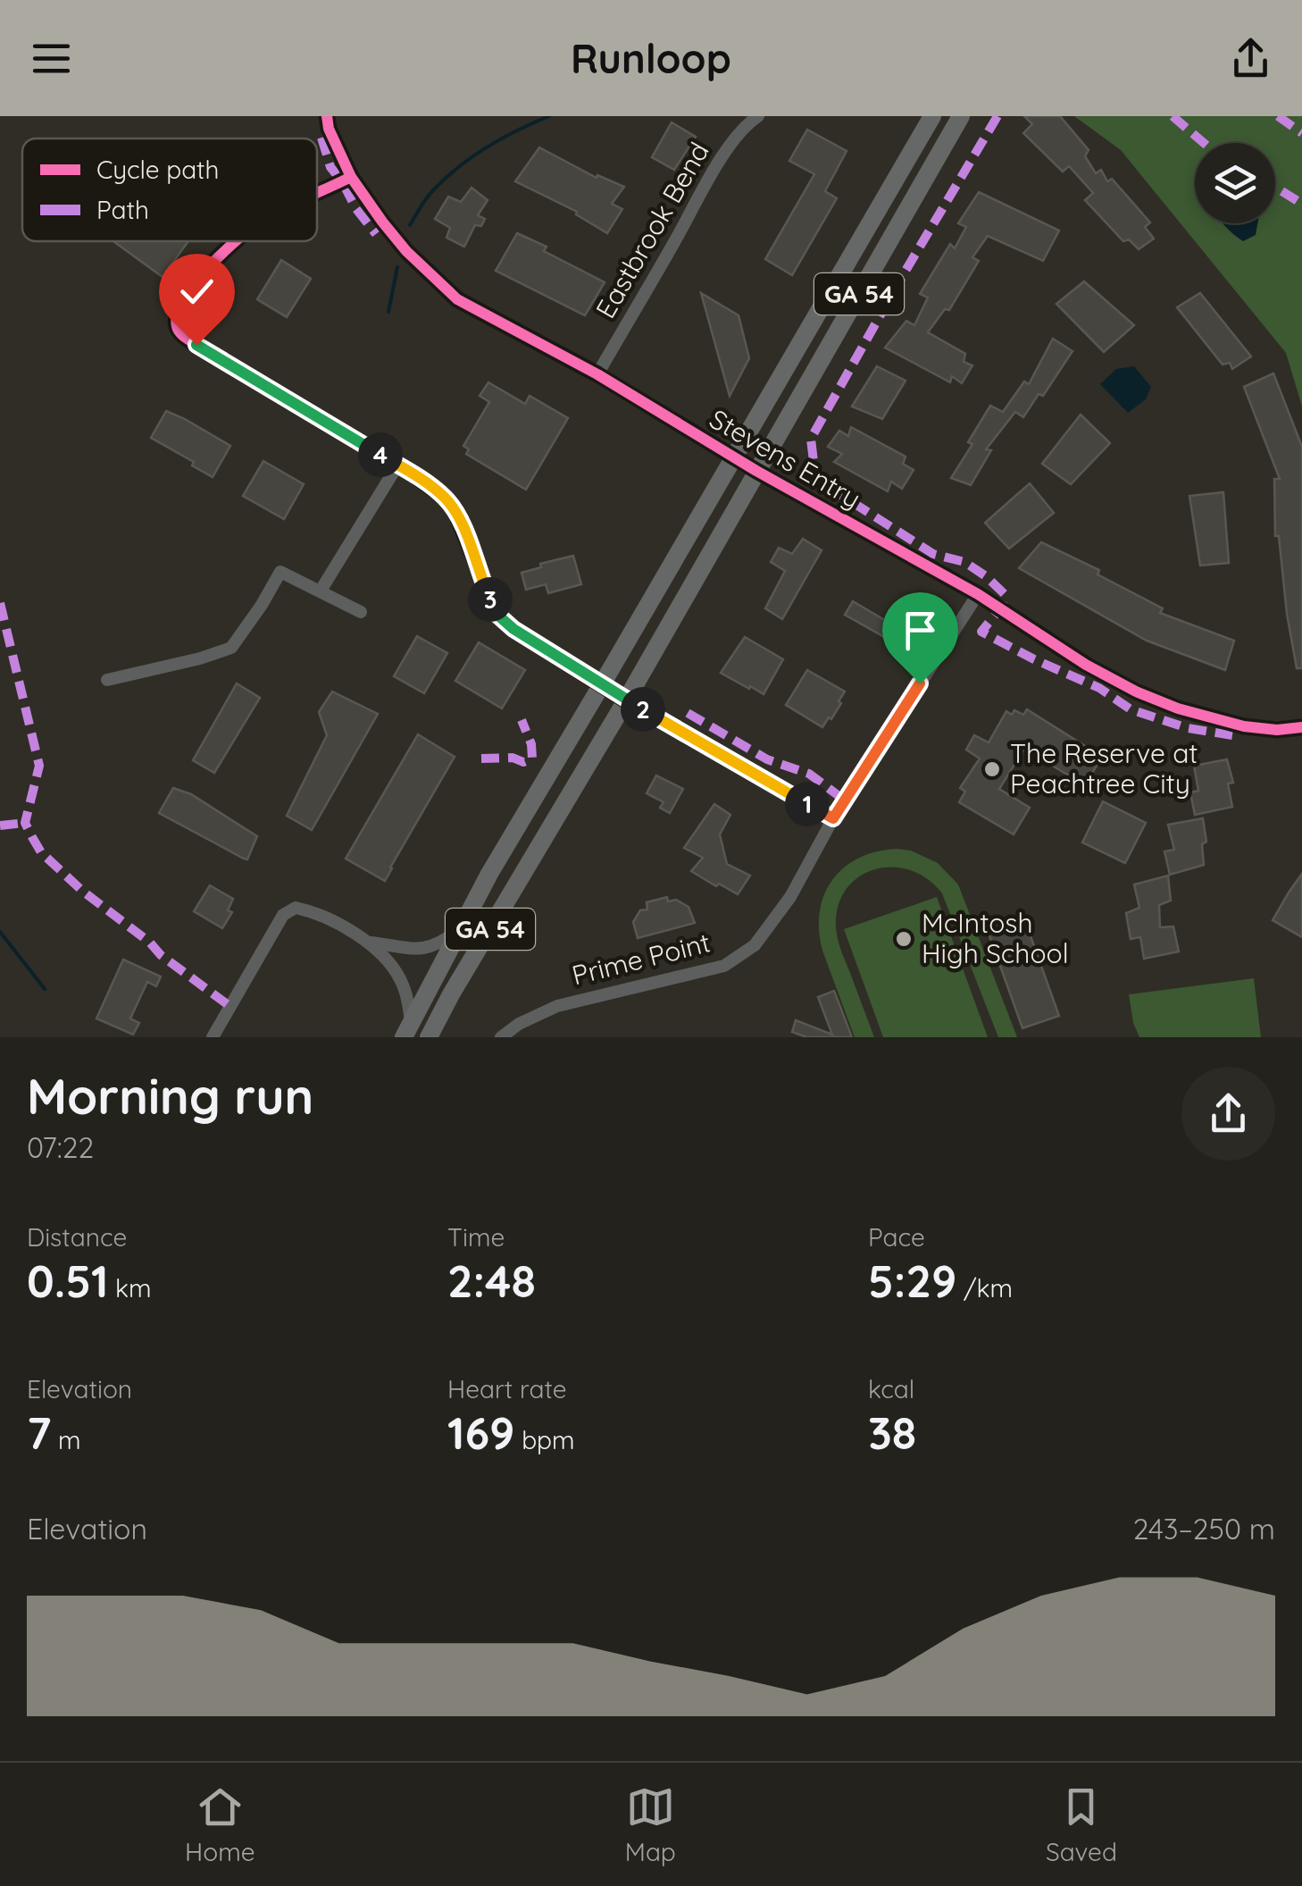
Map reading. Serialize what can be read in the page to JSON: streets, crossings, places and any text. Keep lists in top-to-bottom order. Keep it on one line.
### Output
{"streets":{"main road":["GA 54"],"street":["Eastbrook Bend","Stevens Entry","Prime Point"]},"crossings":[["Eastbrook Bend","Stevens Entry"],["GA 54","Stevens Entry"],["Stevens Entry","Prime Point"]],"places":["The Reserve at Peachtree City","McIntosh High School"],"legend":["Cycle path","Path"],"page":{"header":"Runloop","pins":["4","3","2","1"],"heading":["Morning run","07:22"],"stats":[["Distance","0.51 km"],["Time","2:48"],["Pace","5:29 /km"],["Elevation","7 m"],["Heart rate","169 bpm"],["kcal","38"]],"chart":["Elevation","243–250 m"],"tabs":["Home","Map","Saved"]}}
